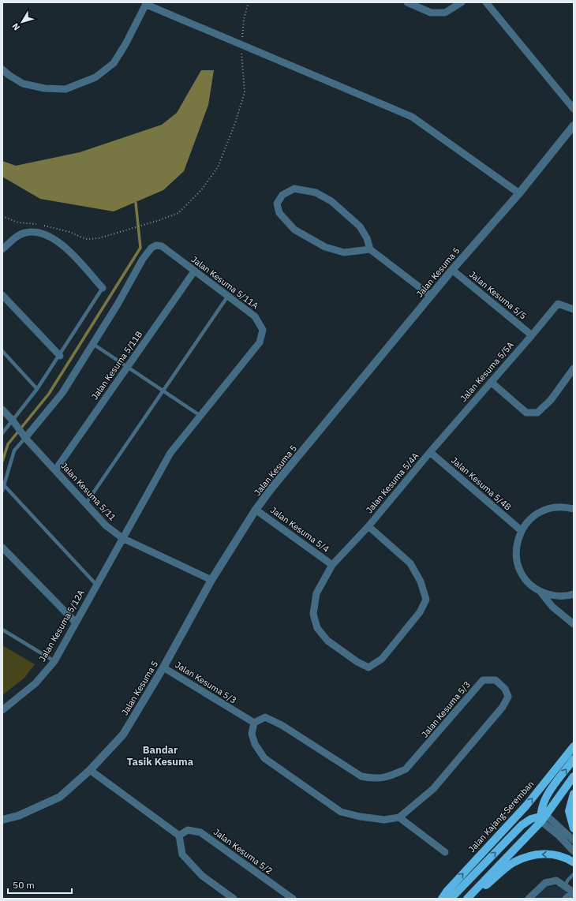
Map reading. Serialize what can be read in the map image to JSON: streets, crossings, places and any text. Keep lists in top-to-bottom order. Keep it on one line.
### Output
{"streets":{"main road":["Jalan Kajang-Seremban"],"street":["Jalan Kesuma 5","Jalan Kesuma 5/11A","Jalan Kesuma 5/5","Jalan Kesuma 5/11B","Jalan Kesuma 5/5A","Jalan Kesuma 5/4A","Jalan Kesuma 5/4B","Jalan Kesuma 5/11","Jalan Kesuma 5/4","Jalan Kesuma 5/12A","Jalan Kesuma 5/3","Jalan Kesuma 5/2"]},"crossings":[["Jalan Kesuma 5","Jalan Kesuma 5/5"],["Jalan Kesuma 5","Jalan Kesuma 5/11"],["Jalan Kesuma 5","Jalan Kesuma 5/4"],["Jalan Kesuma 5","Jalan Kesuma 5/3"],["Jalan Kesuma 5/11A","Jalan Kesuma 5/11B"],["Jalan Kesuma 5/11A","Jalan Kesuma 5/11"],["Jalan Kesuma 5/11A","Jalan Kesuma 5/12A"],["Jalan Kesuma 5/5","Jalan Kesuma 5/5A"],["Jalan Kesuma 5/11B","Jalan Kesuma 5/11"],["Jalan Kesuma 5/5A","Jalan Kesuma 5/4A"],["Jalan Kesuma 5/5A","Jalan Kesuma 5/4B"],["Jalan Kesuma 5/4A","Jalan Kesuma 5/4B"],["Jalan Kesuma 5/4A","Jalan Kesuma 5/4"],["Jalan Kesuma 5/11","Jalan Kesuma 5/12A"]],"districts":["Bandar Tasik Kesuma"],"scale_bar":"50 m","north":"bottom left"}
